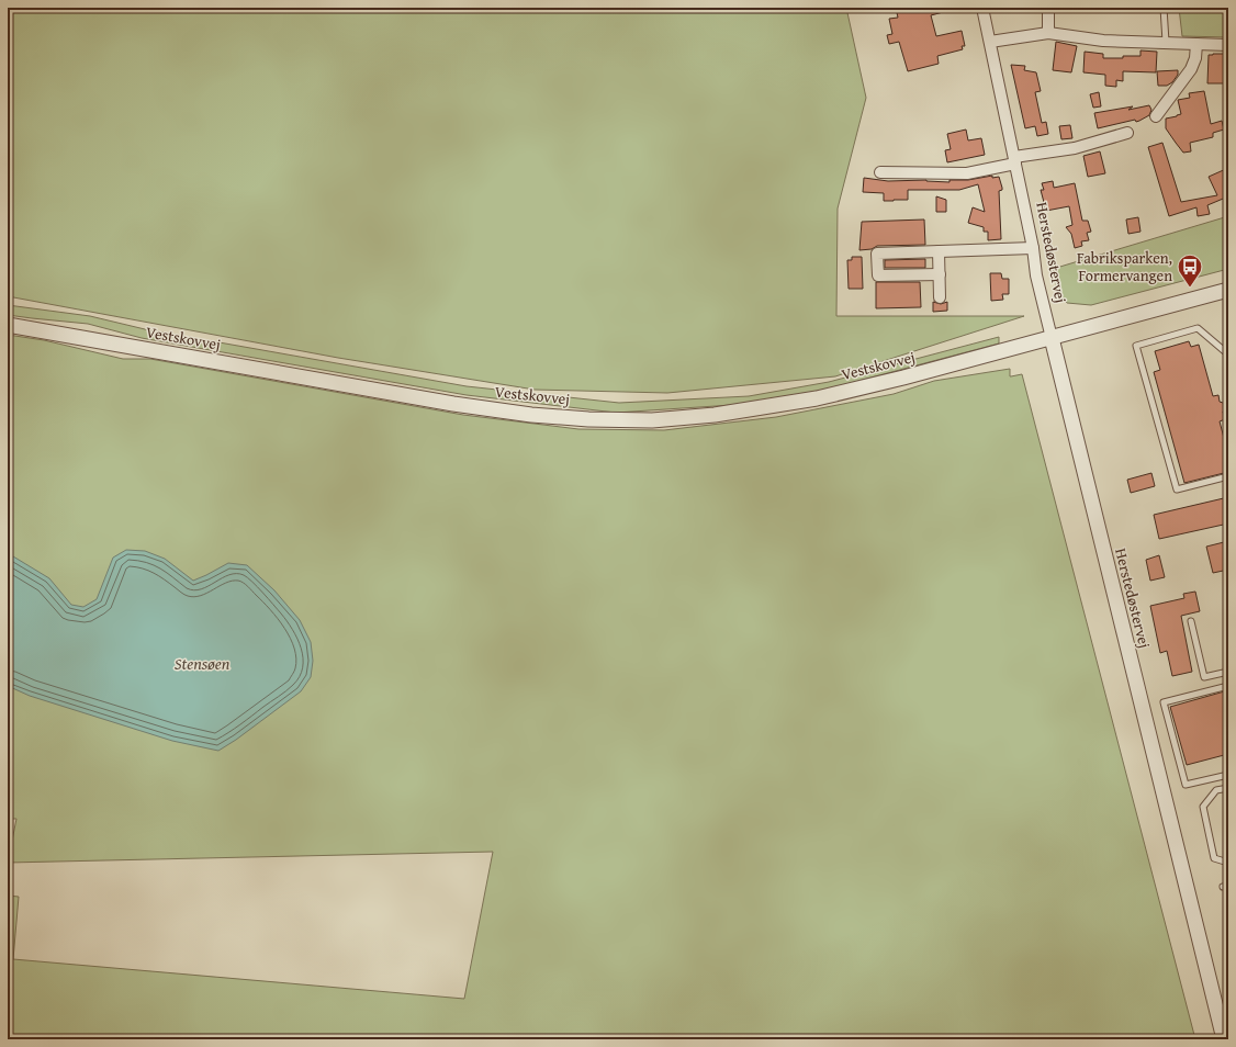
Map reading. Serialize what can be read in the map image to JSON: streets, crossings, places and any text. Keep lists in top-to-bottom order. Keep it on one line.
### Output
{"streets":{"street":["Herstedøstervej","Vestskovvej"]},"crossings":[["Herstedøstervej","Vestskovvej"]],"water":["Stensøen"],"places":{"bus stop":["Fabriksparken, Formervangen"]}}
